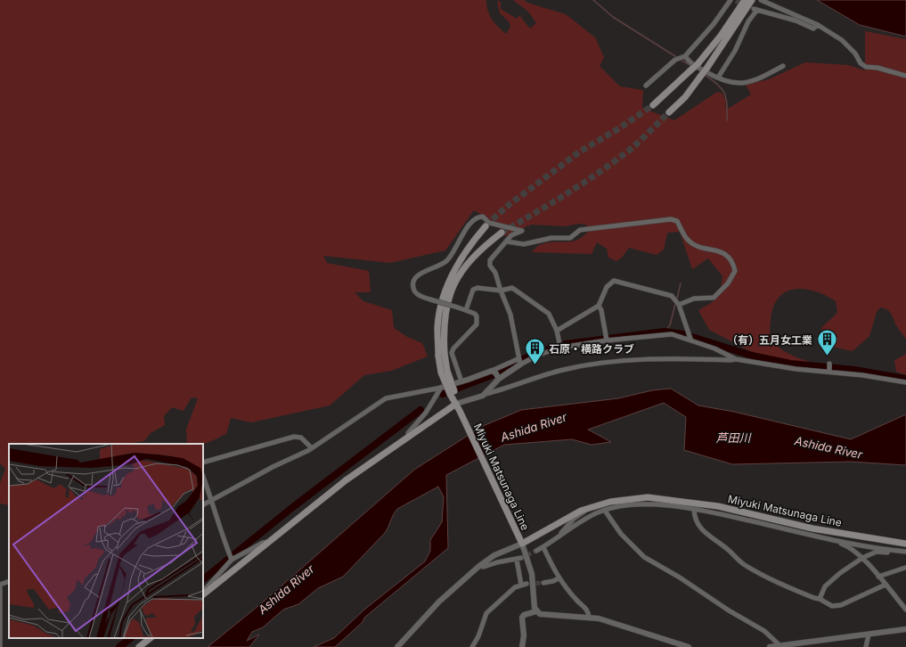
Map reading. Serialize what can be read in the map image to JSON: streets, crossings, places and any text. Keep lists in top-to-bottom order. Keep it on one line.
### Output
{"streets":{"main road":["Miyuki Matsunaga Line"]},"water":["Ashida River","芦田川"],"places":{"building":["（有）五月女工業","石原・横路クラブ"]}}
